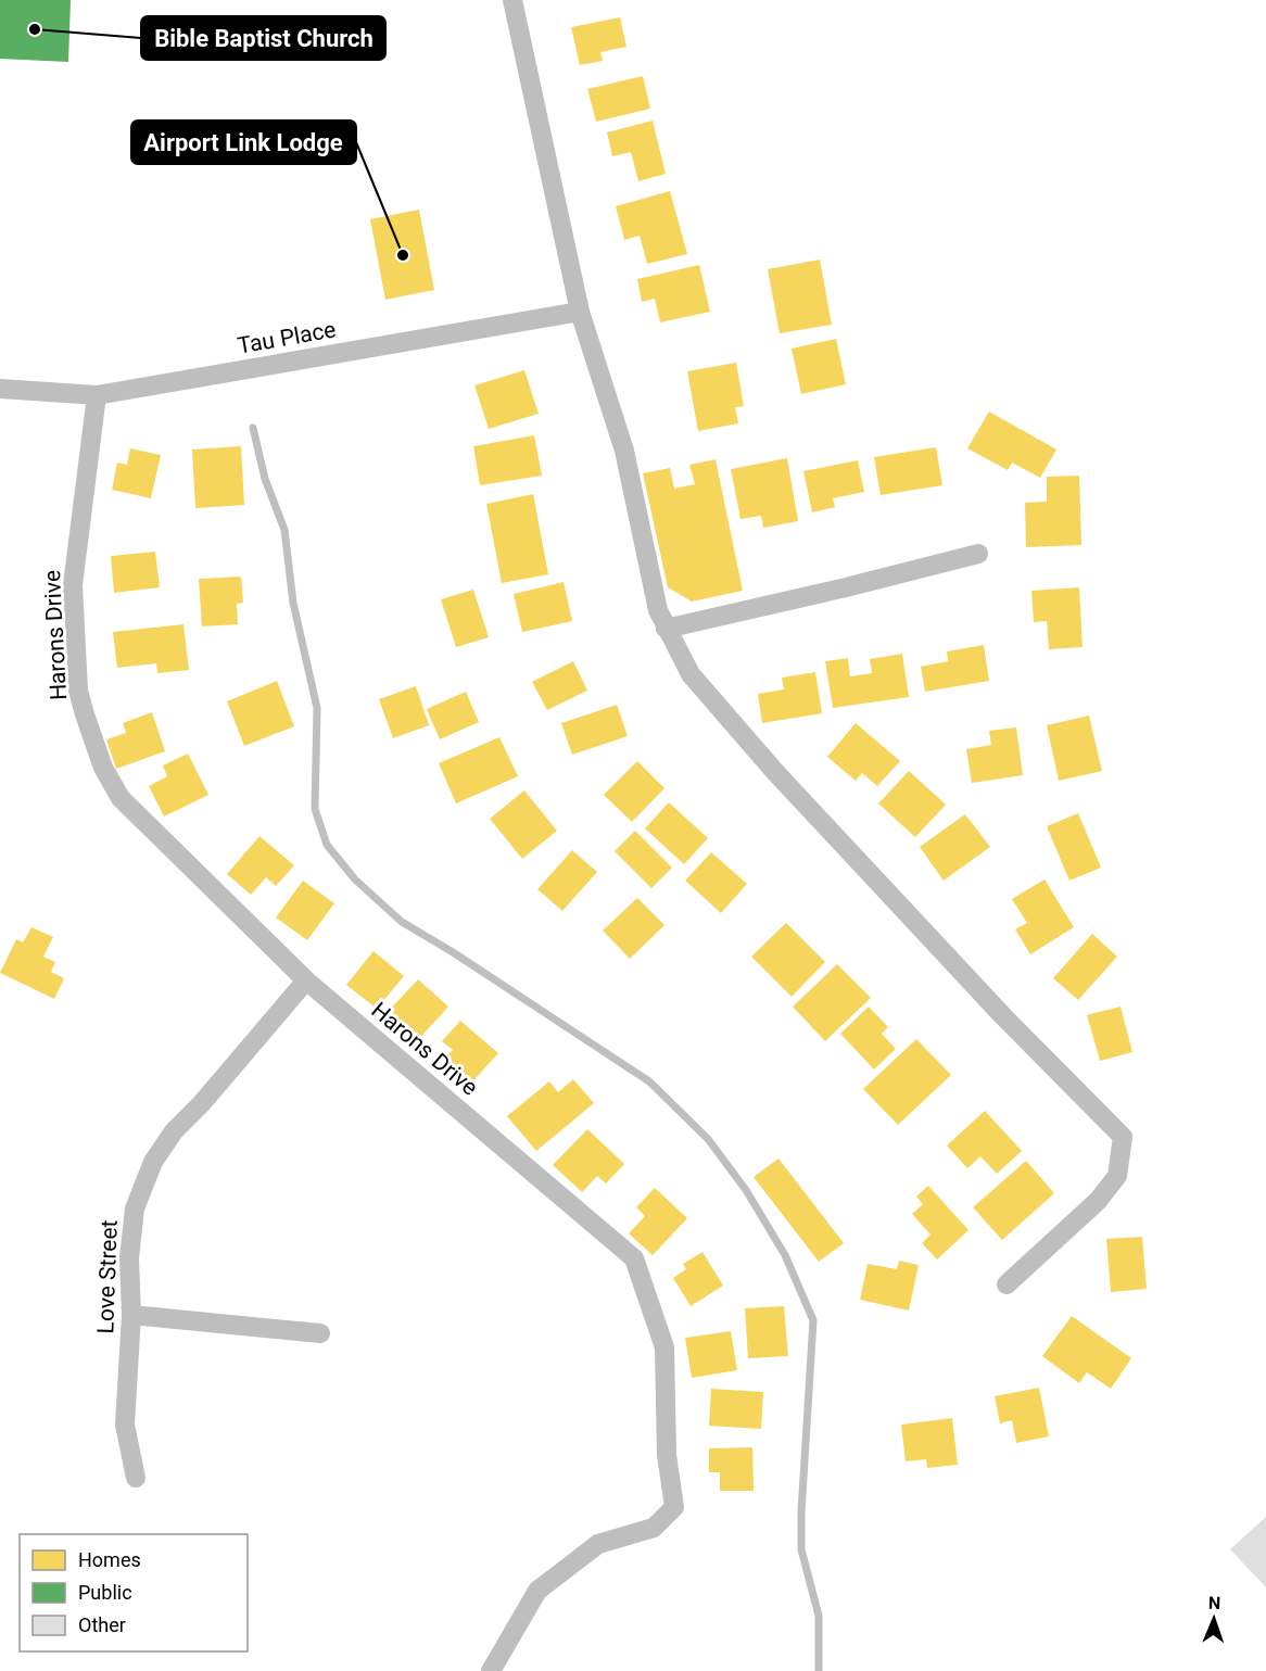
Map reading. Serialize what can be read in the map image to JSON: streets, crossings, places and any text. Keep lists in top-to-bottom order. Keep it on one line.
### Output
{"streets":{"street":["Tau Place","Harons Drive","Love Street"]},"crossings":[["Tau Place","Harons Drive"],["Harons Drive","Love Street"]],"places":["Bible Baptist Church","Airport Link Lodge"],"legend":["Homes","Public","Other"],"north":"top"}
